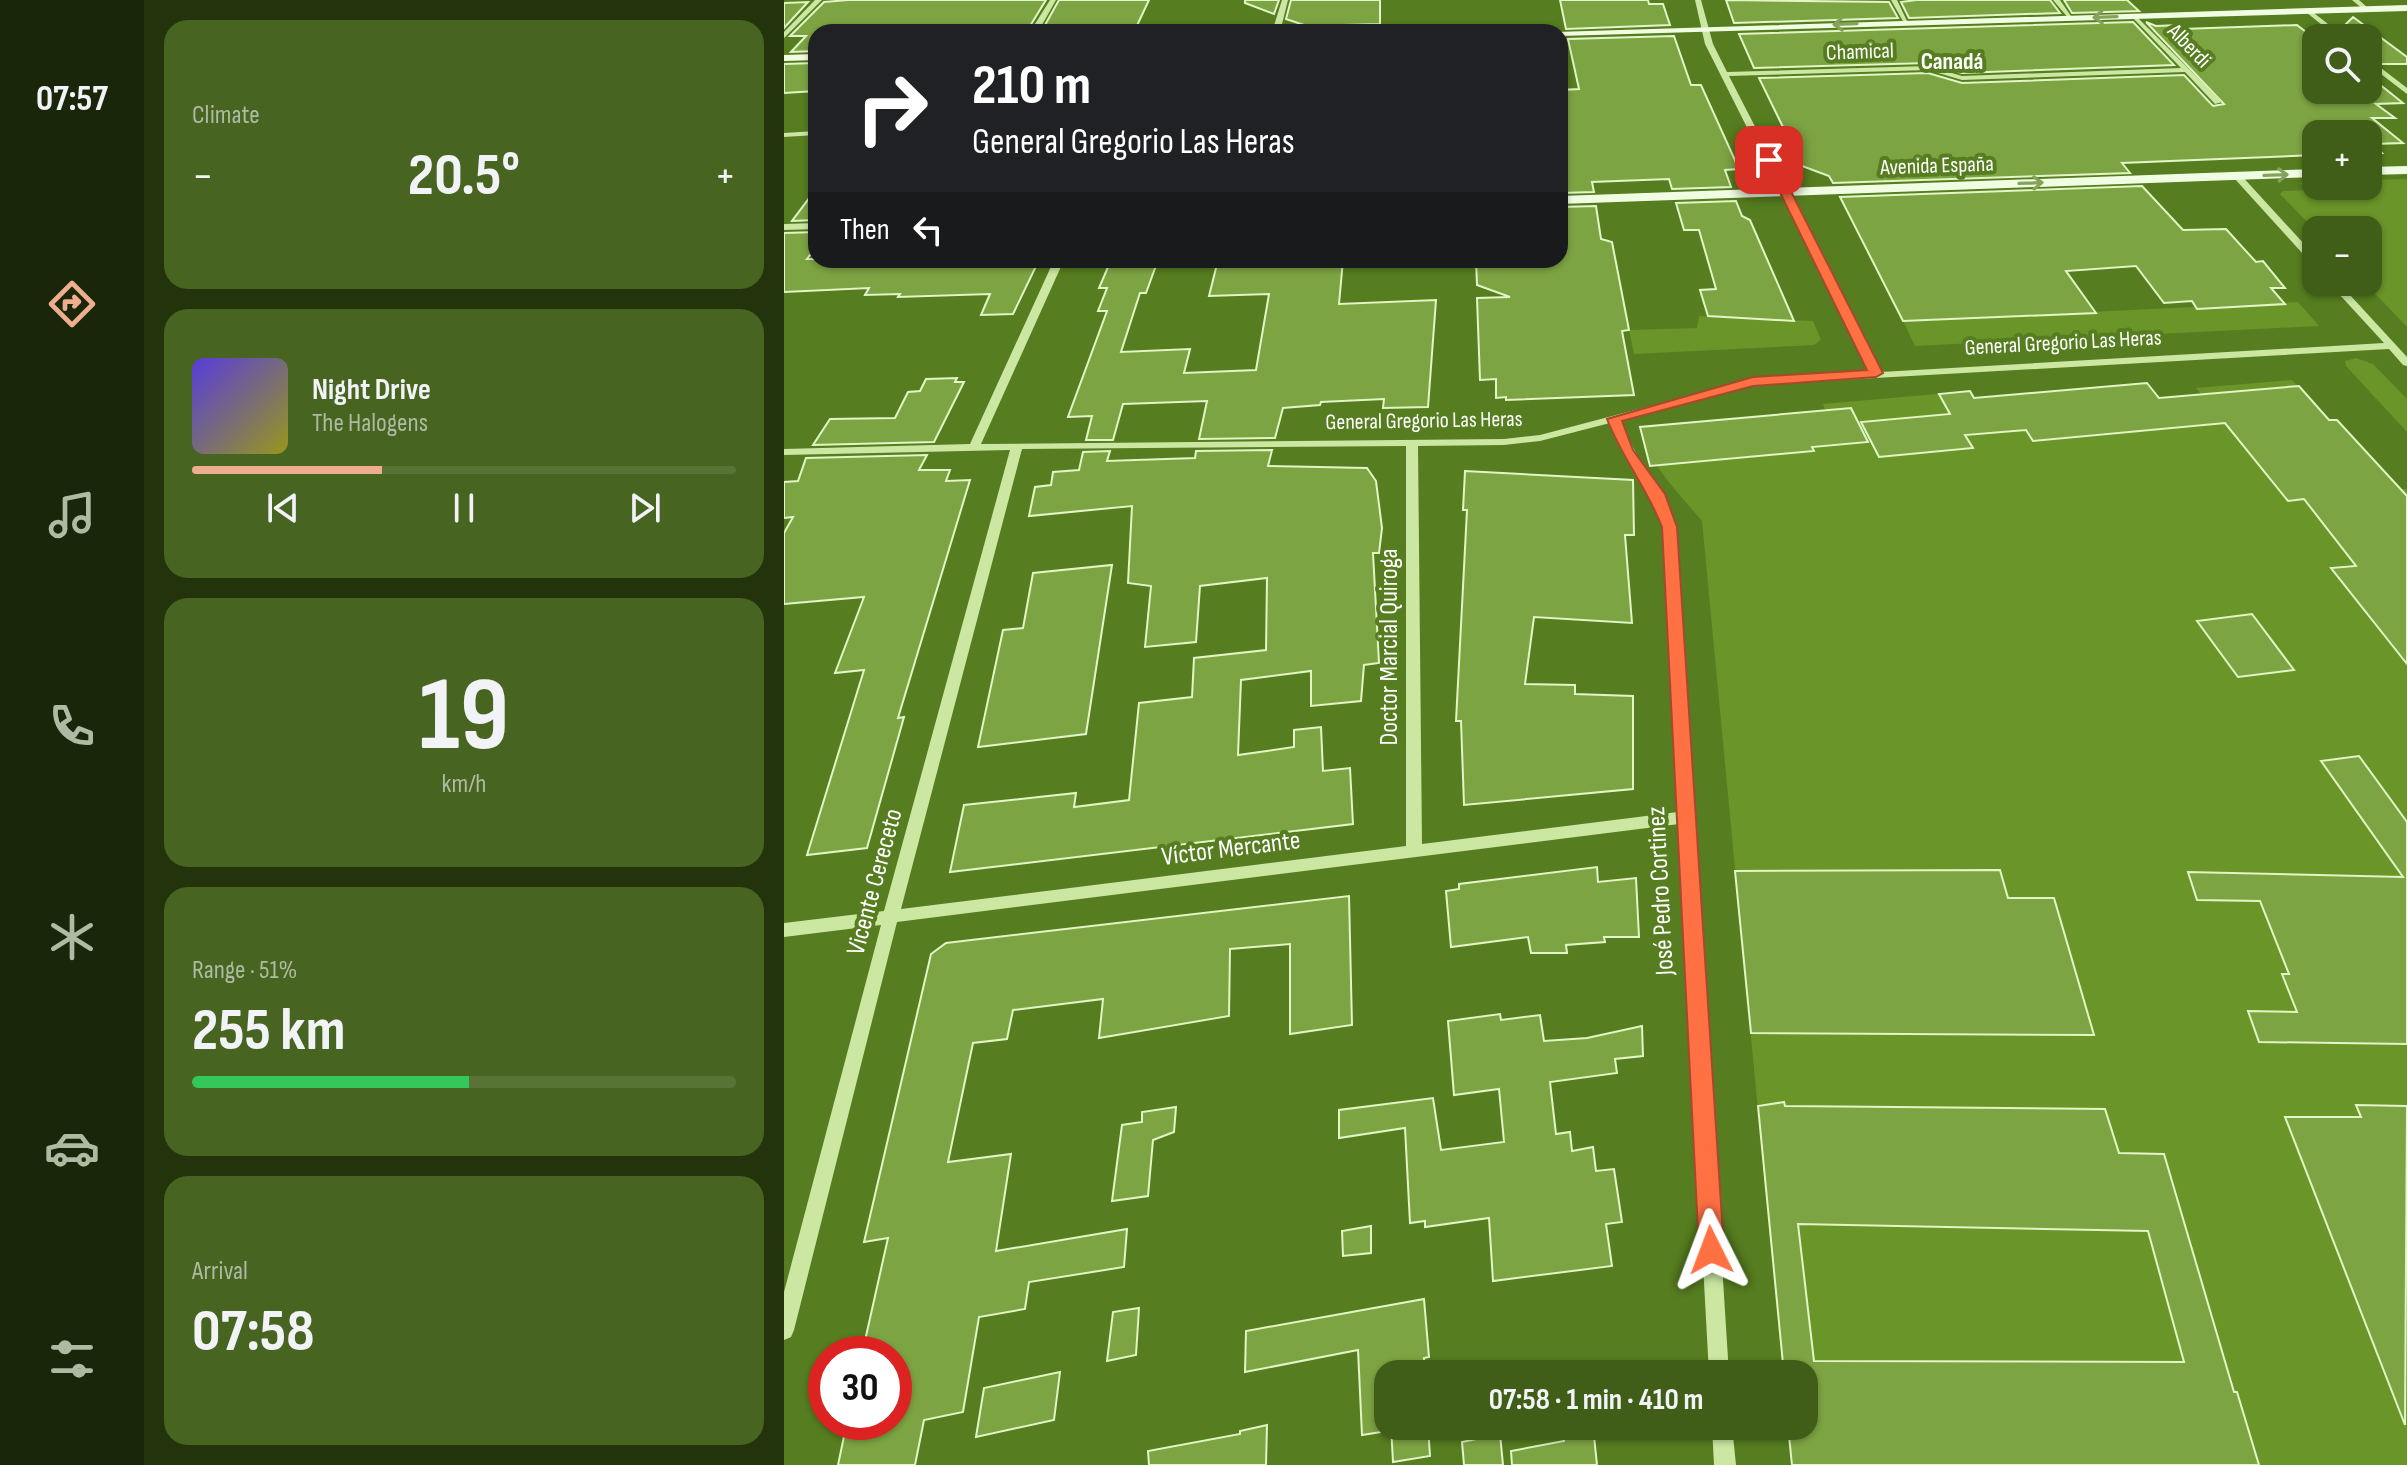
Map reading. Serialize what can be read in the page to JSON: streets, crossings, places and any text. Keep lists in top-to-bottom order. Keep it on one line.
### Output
{"streets":{"main road":["Avenida España"],"street":["Alberdi","Chamical","General Gregorio Las Heras","Doctor Marcial Quiroga","Víctor Mercante","Vicente Cereceto","José Pedro Cortinez"]},"crossings":[["Alberdi","Chamical"],["General Gregorio Las Heras","Doctor Marcial Quiroga"],["General Gregorio Las Heras","Vicente Cereceto"],["General Gregorio Las Heras","José Pedro Cortinez"],["Doctor Marcial Quiroga","Víctor Mercante"],["Víctor Mercante","Vicente Cereceto"],["Víctor Mercante","José Pedro Cortinez"]],"districts":["Canadá"],"page":{"tabs":"07:57","tile":["Climate",["19","km/h"],["Range · 51%","255 km"],["Arrival","07:58"]],"map_buttons":["+","−"],"turn":["210 m","General Gregorio Las Heras"],"heat":["−","20.5°","+"],"then":"Then","song":["Night Drive","The Halogens"],"limit":"30","trip":"07:58 · 1 min · 410 m"}}
